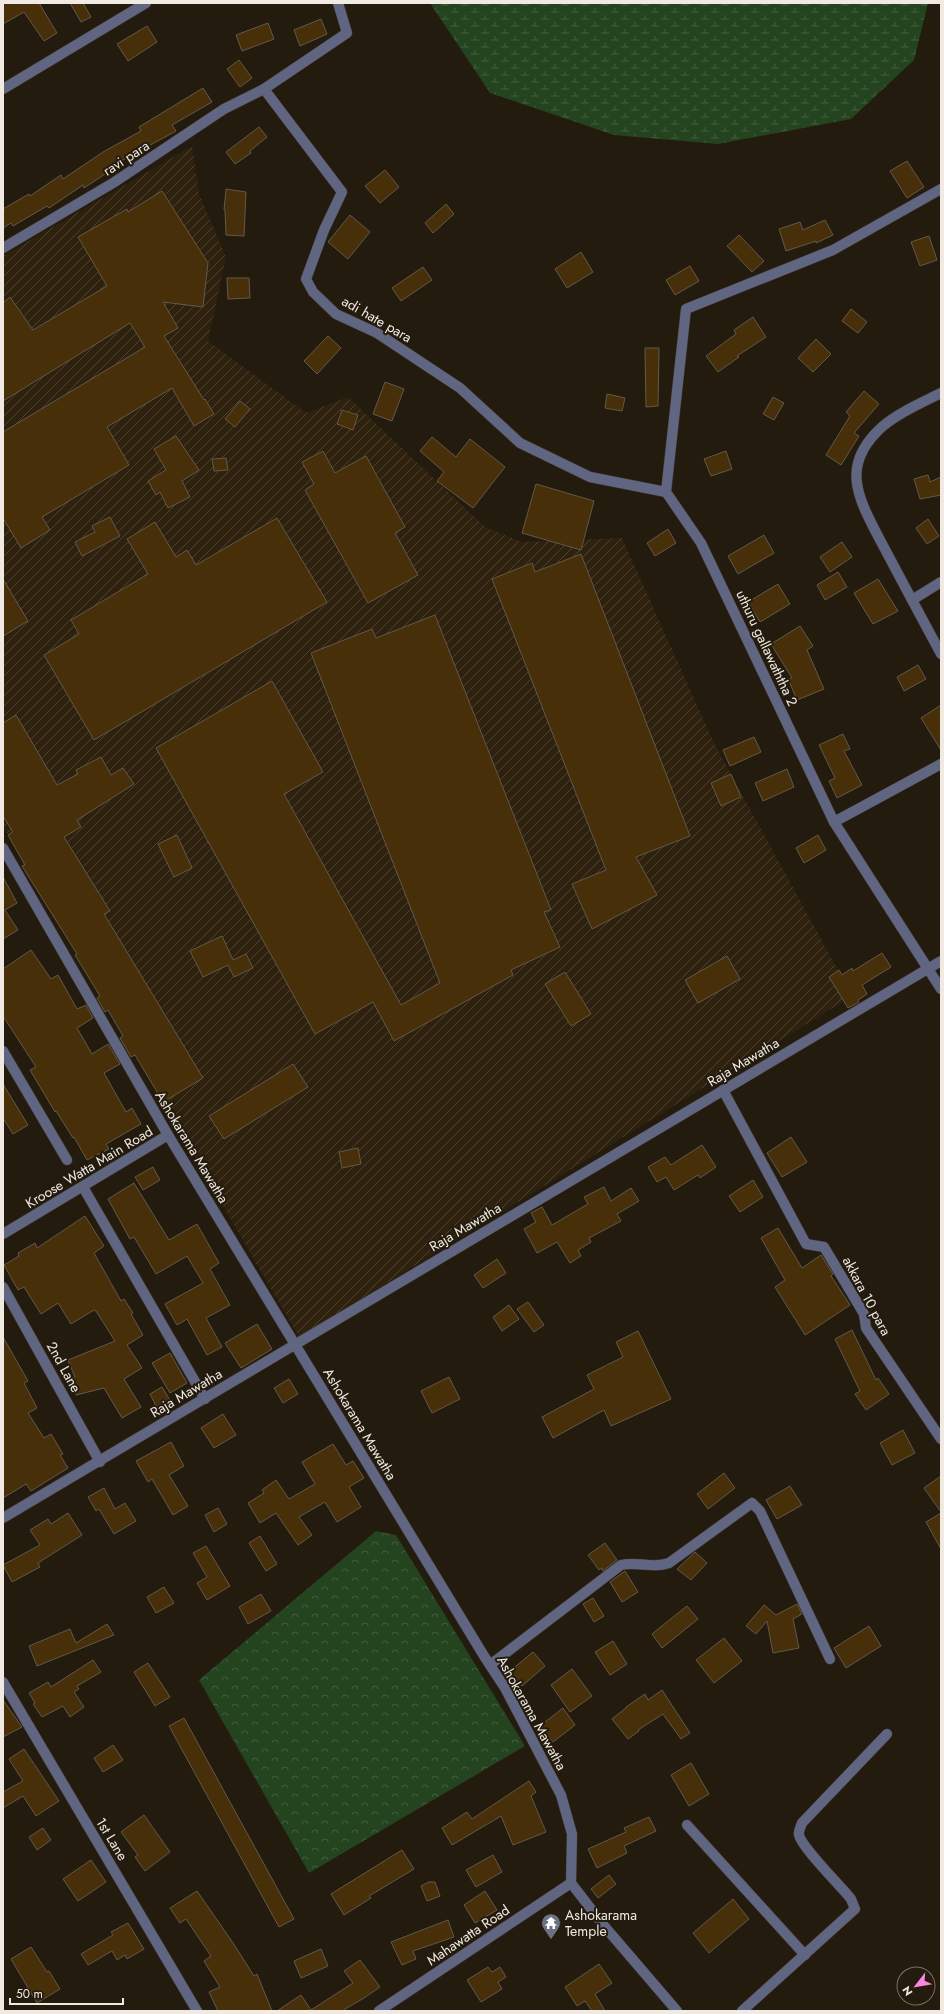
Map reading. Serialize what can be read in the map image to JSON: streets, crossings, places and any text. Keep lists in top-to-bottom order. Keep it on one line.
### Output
{"streets":{"street":["ravi para","adi hate para","uthuru gallawaththa 2","Raja Mawatha","Ashokarama Mawatha","Kroose Watta Main Road","akkara 10 para","2nd Lane","1st Lane","Mahawatta Road"]},"crossings":[["ravi para","adi hate para"],["adi hate para","uthuru gallawaththa 2"],["uthuru gallawaththa 2","Raja Mawatha"],["Raja Mawatha","Ashokarama Mawatha"],["Raja Mawatha","akkara 10 para"],["Raja Mawatha","2nd Lane"],["Ashokarama Mawatha","Kroose Watta Main Road"],["Ashokarama Mawatha","Mahawatta Road"]],"places":{"temple":["Ashokarama Temple"]},"scale_bar":"50 m","north":"bottom left"}
